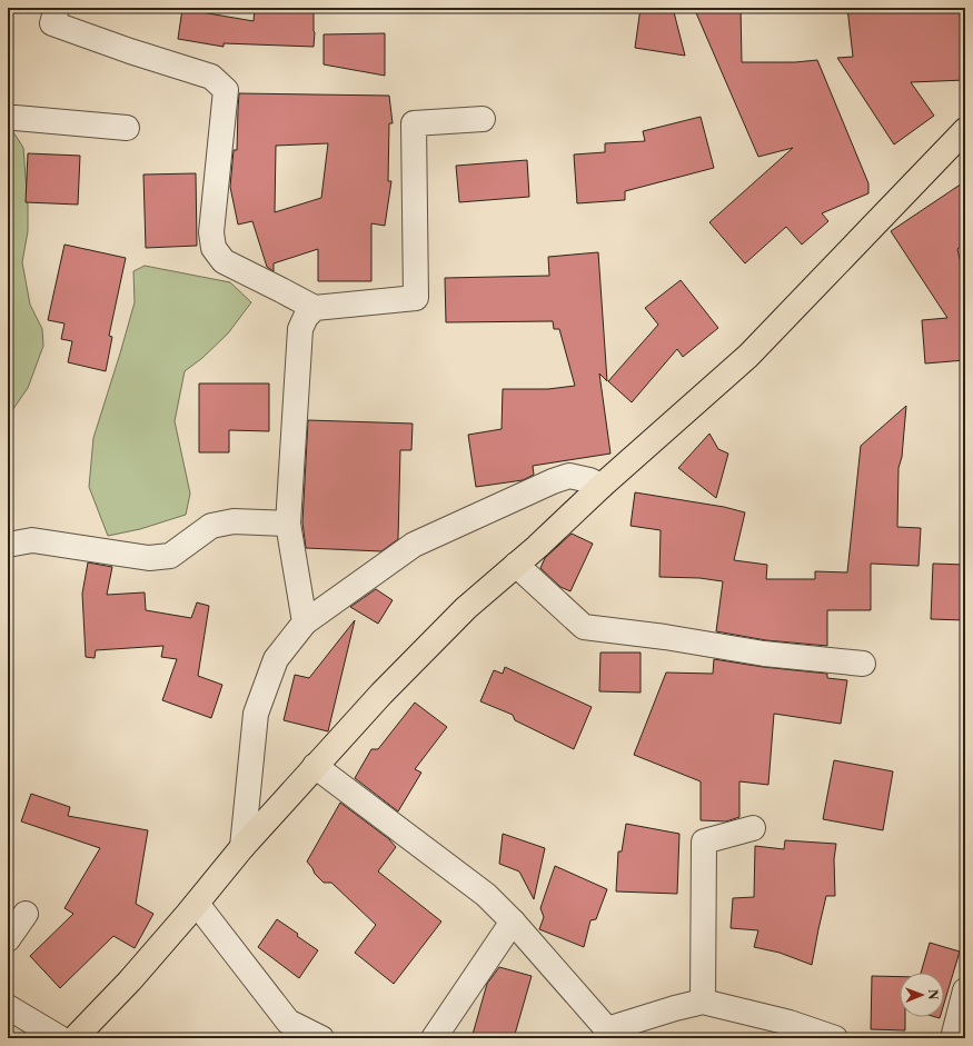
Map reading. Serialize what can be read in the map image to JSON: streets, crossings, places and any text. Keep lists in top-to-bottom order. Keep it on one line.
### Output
{"north":"right"}
